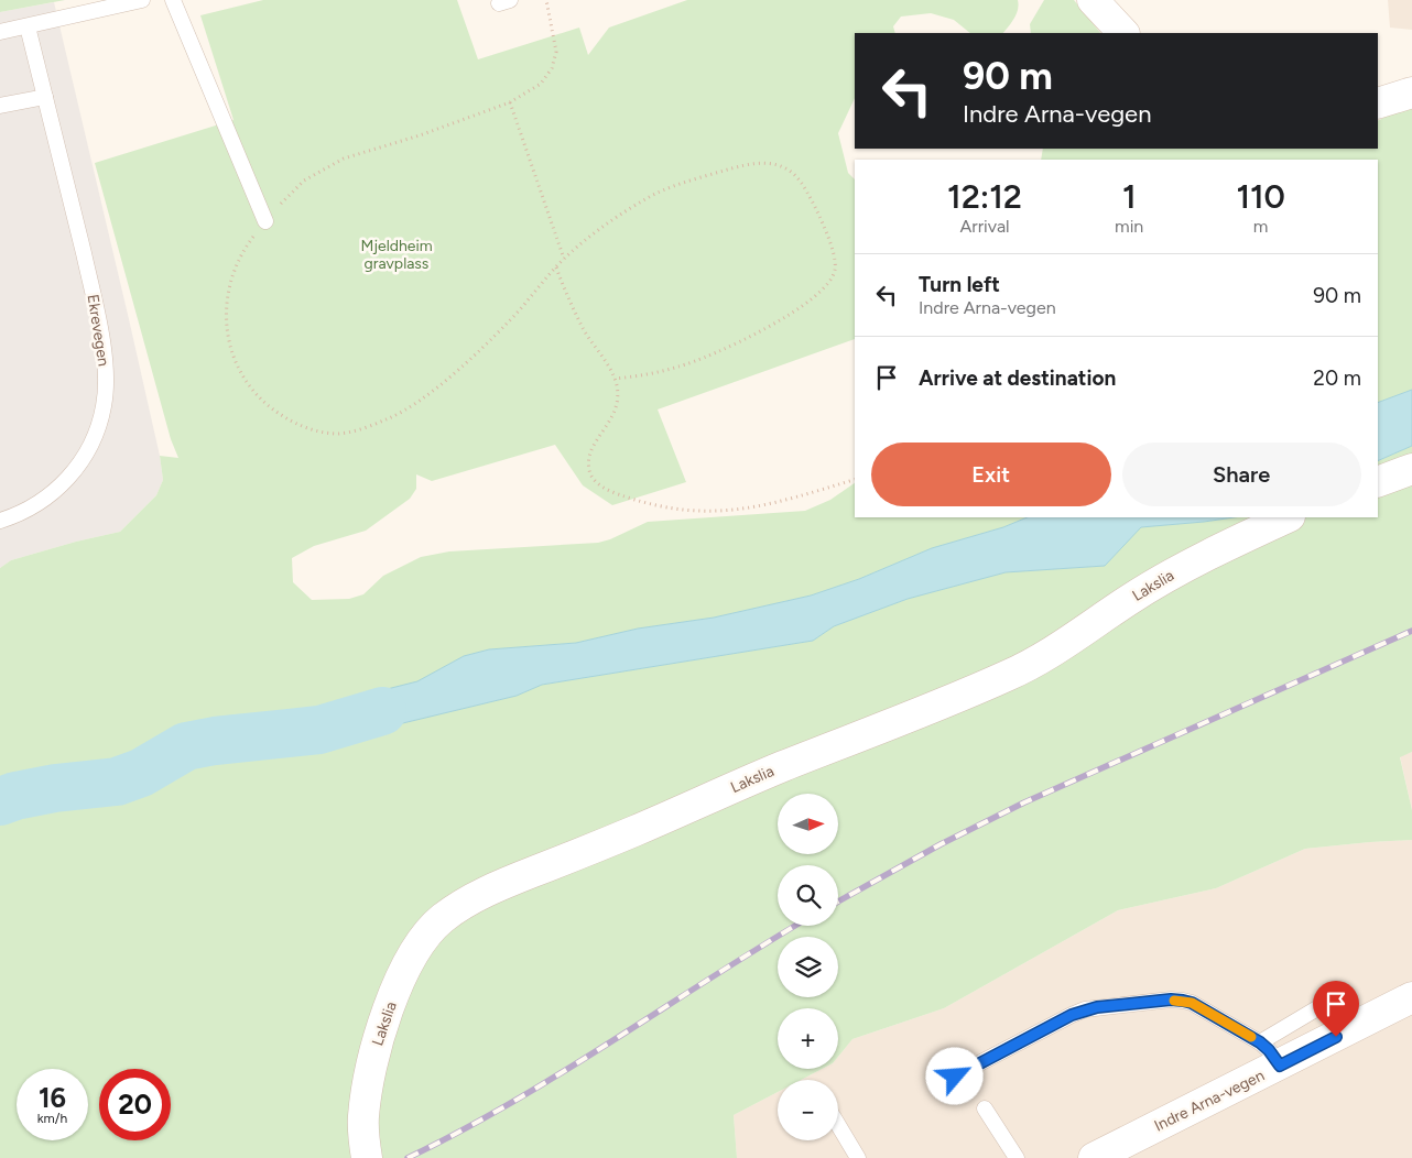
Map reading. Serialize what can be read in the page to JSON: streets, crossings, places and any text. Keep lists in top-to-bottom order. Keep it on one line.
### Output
{"streets":{"street":["Lakslia","Indre Arna-vegen"],"lane":["Ekrevegen"]},"parks":["Mjeldheim gravplass"],"north":"right","page":{"turn":["90 m","Indre Arna-vegen"],"eta":["12:12","Arrival","1","min","110","m"],"list":[{"name":"Turn left","note":"Indre Arna-vegen","value":"90 m"},{"name":"Arrive at destination","value":"20 m"}],"buttons":["Exit","Share"],"map_buttons":["+","−"],"speed":"16 km/h","limit":"20"}}
